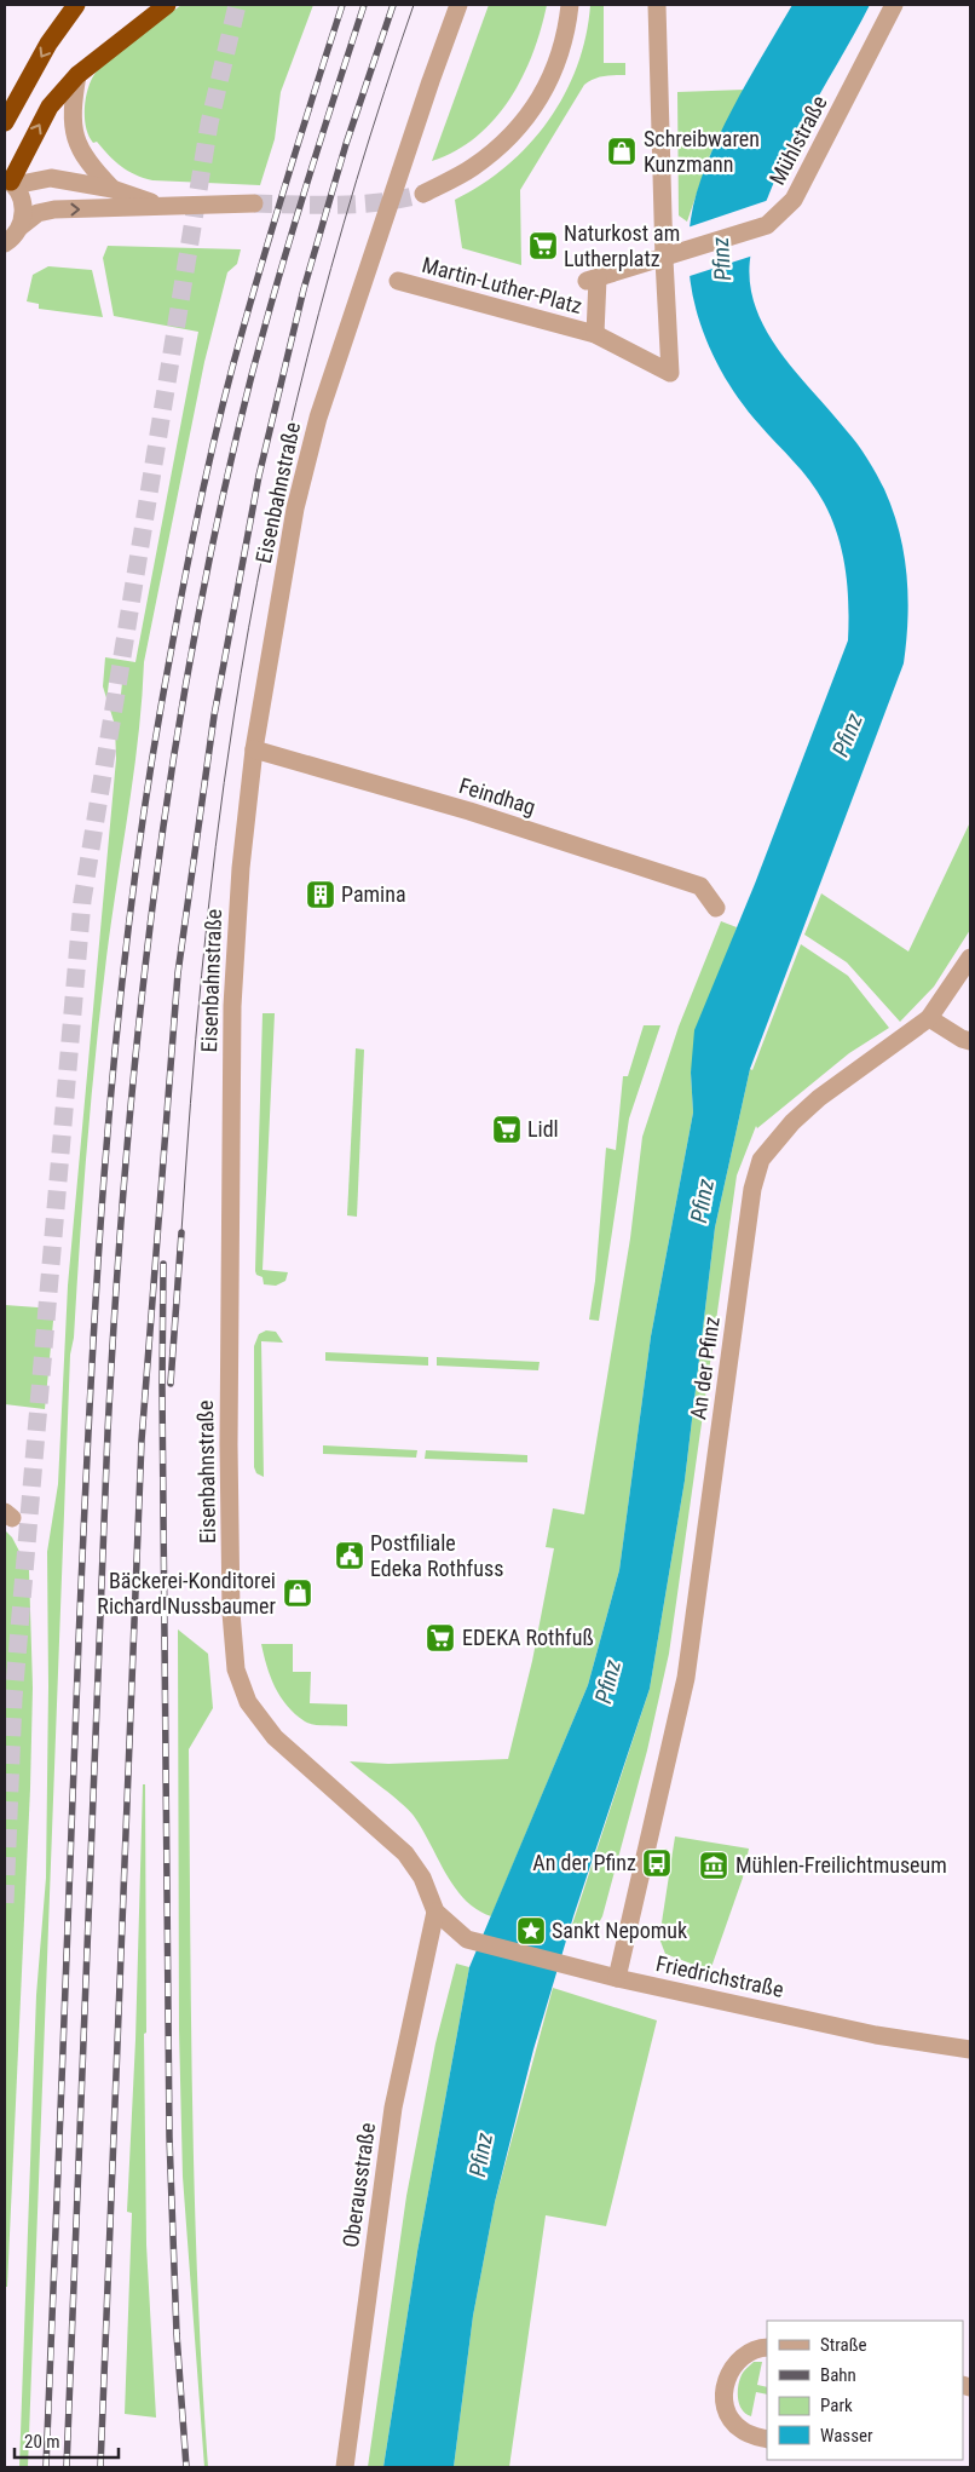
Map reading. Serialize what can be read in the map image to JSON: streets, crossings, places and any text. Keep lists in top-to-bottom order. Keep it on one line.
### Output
{"streets":{"street":["Mühlstraße","Martin-Luther-Platz","Eisenbahnstraße","Feindhag","An der Pfinz","Friedrichstraße","Oberausstraße"]},"crossings":[["Mühlstraße","Martin-Luther-Platz"],["Eisenbahnstraße","Feindhag"],["Eisenbahnstraße","Friedrichstraße"],["Eisenbahnstraße","Oberausstraße"],["An der Pfinz","Friedrichstraße"],["Friedrichstraße","Oberausstraße"]],"water":["Pfinz"],"places":{"shop":["Schreibwaren Kunzmann","Bäckerei-Konditorei Richard Nussbaumer"],"supermarket":["Naturkost am Lutherplatz","Lidl","EDEKA Rothfuß"],"building":["Pamina"],"public building":["Postfiliale Edeka Rothfuss"],"bus stop":["An der Pfinz"],"museum":["Mühlen-Freilichtmuseum"],"place":["Sankt Nepomuk"]},"legend":["Straße","Bahn","Park","Wasser"],"scale_bar":"20 m"}
